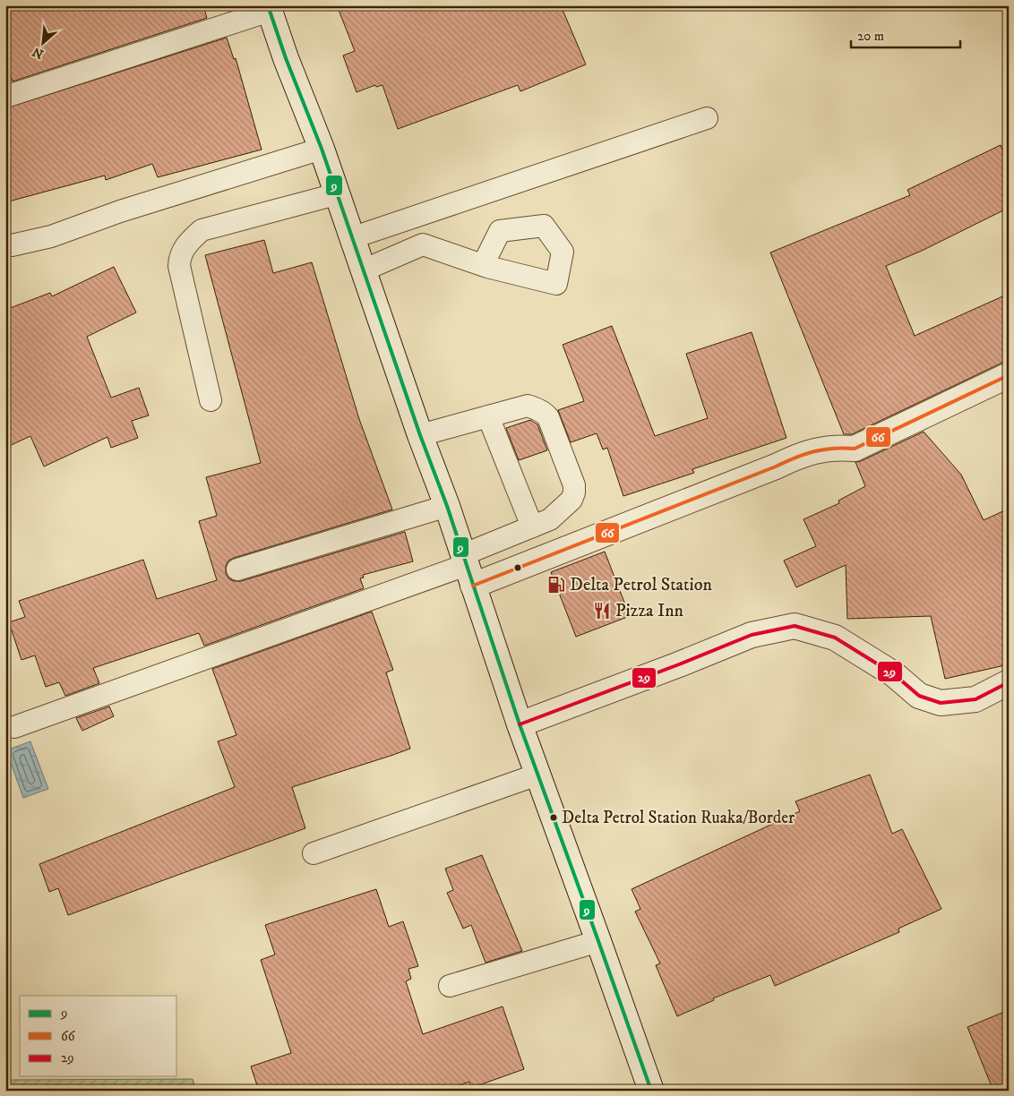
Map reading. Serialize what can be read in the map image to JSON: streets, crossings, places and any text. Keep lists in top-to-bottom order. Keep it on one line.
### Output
{"places":{"fuel station":["Delta Petrol Station"],"restaurant":["Pizza Inn"],"other":["Delta Petrol Station Ruaka/Border"]},"lines":["transit line 9","transit line 66","transit line 29"],"legend":["9","66","29"],"scale_bar":"20 m","north":"bottom left"}
